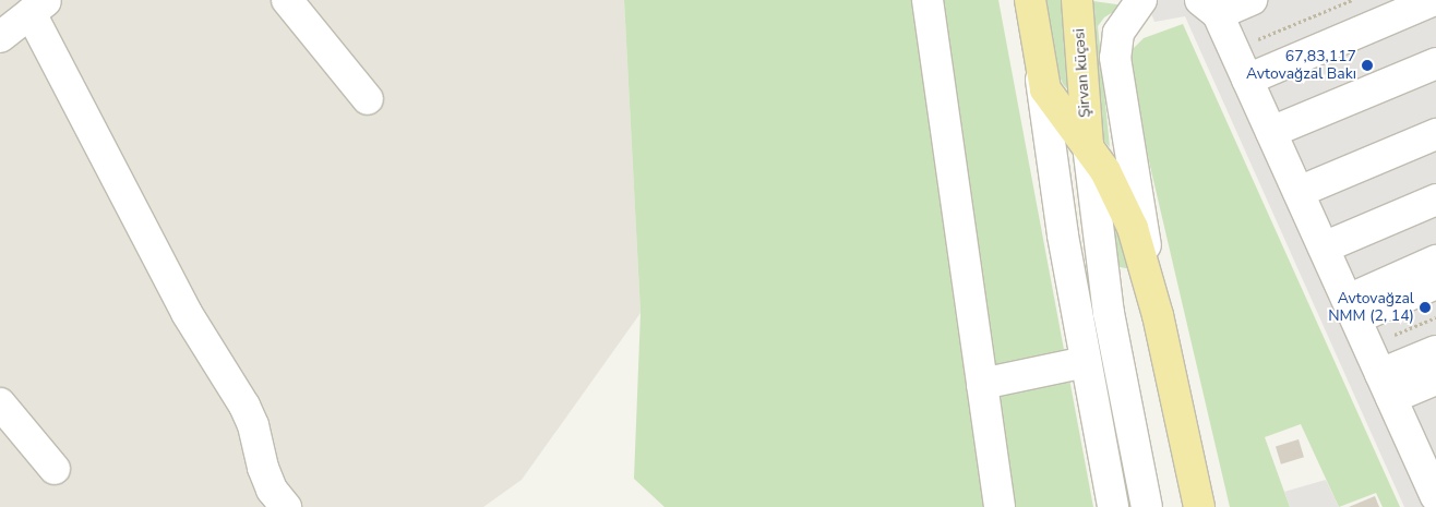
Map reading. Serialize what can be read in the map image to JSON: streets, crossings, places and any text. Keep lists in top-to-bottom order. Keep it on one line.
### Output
{"streets":{"main road":["Şirvan küçəsi"]},"places":["67,83,117 Avtovağzal Bakı","Avtovağzal NMM (2, 14)"]}
